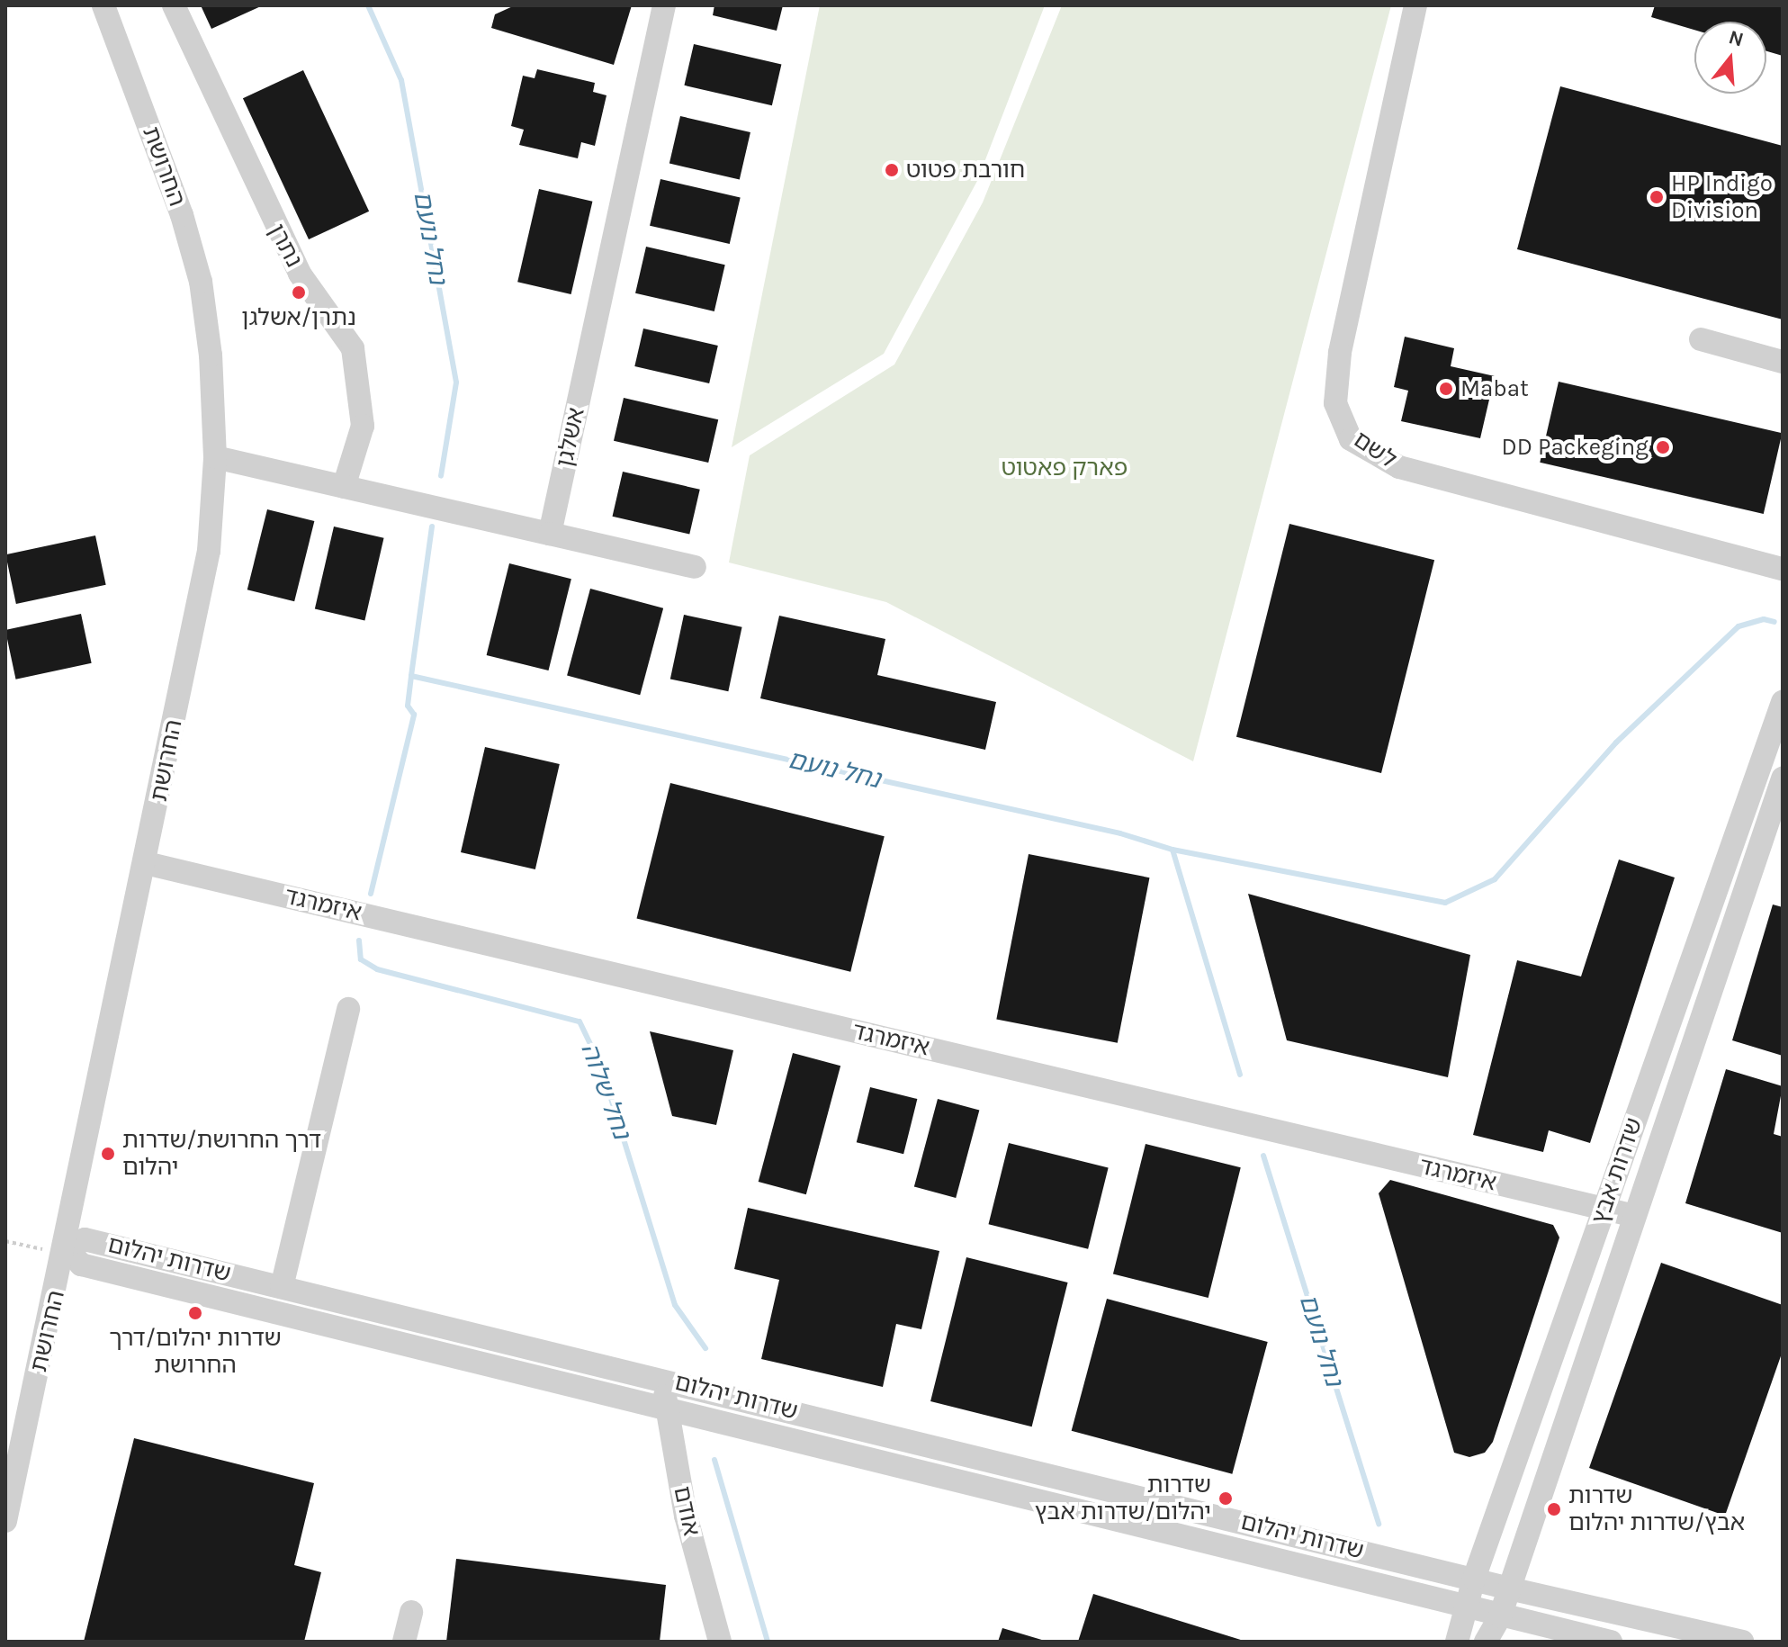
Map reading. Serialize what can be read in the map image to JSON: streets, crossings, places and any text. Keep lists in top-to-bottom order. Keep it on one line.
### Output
{"streets":{"street":["החרושת","נתרן","אשלגן","לשם","איזמרגד","שדרות אבץ","שדרות יהלום","אודם"]},"crossings":[["החרושת","איזמרגד"],["החרושת","שדרות יהלום"],["איזמרגד","שדרות אבץ"],["שדרות אבץ","שדרות יהלום"],["שדרות יהלום","אודם"]],"water":["נחל נועם","נחל שלוה"],"parks":["פארק פאטוט"],"places":["חורבת פטוט","HP Indigo Division","נתרן/אשלגן","Mabat","DD Packeging","דרך החרושת/שדרות יהלום","שדרות יהלום/דרך החרושת","שדרות יהלום/שדרות אבץ","שדרות אבץ/שדרות יהלום"],"north":"top"}
